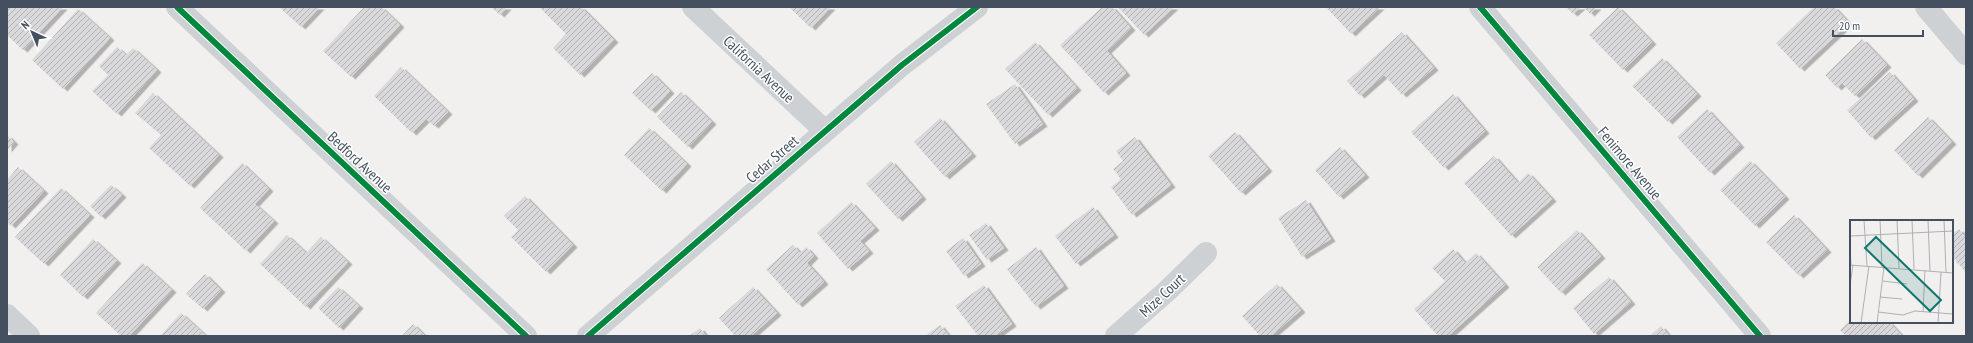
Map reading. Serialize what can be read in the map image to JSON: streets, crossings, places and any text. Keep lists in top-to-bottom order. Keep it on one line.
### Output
{"streets":{"street":["California Avenue","Cedar Street","Bedford Avenue","Fenimore Avenue","Mize Court"]},"crossings":[["California Avenue","Cedar Street"]],"scale_bar":"20 m","north":"top left"}
